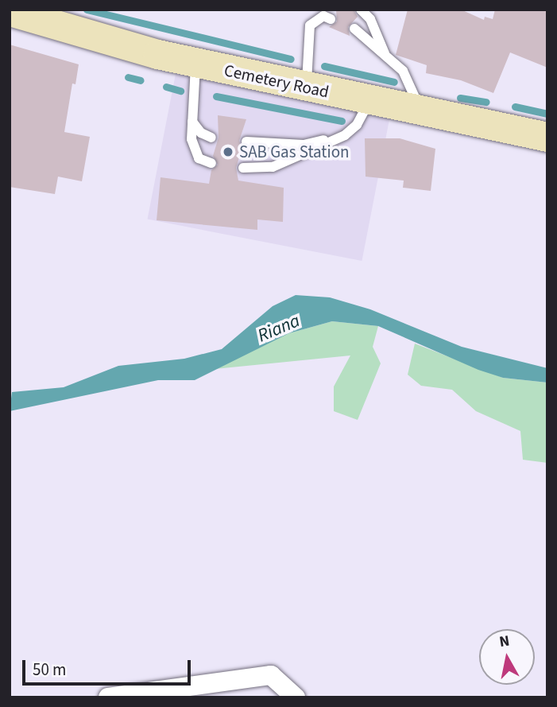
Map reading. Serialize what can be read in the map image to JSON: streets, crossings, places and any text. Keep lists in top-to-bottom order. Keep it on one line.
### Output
{"streets":{"main road":["Cemetery Road"]},"water":["Riana"],"places":["SAB Gas Station"],"scale_bar":"50 m","north":"top"}
